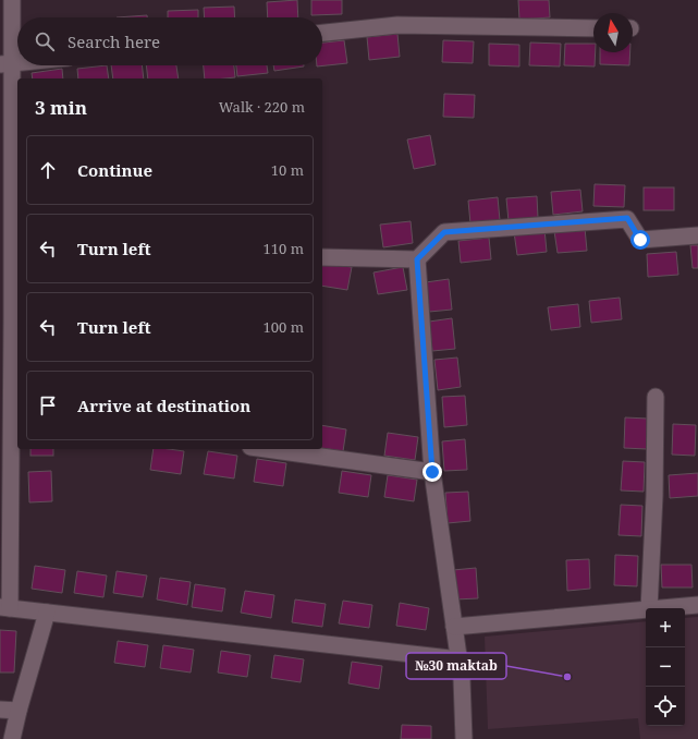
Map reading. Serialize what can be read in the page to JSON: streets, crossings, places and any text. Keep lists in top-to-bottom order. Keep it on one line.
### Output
{"places":["№30 maktab"],"north":"top","page":{"search":"Search here","heading":["3 min","Walk · 220 m"],"list":[["Continue","10 m"],["Turn left","110 m"],["Turn left","100 m"],"Arrive at destination"],"map_buttons":["+","−"]}}
